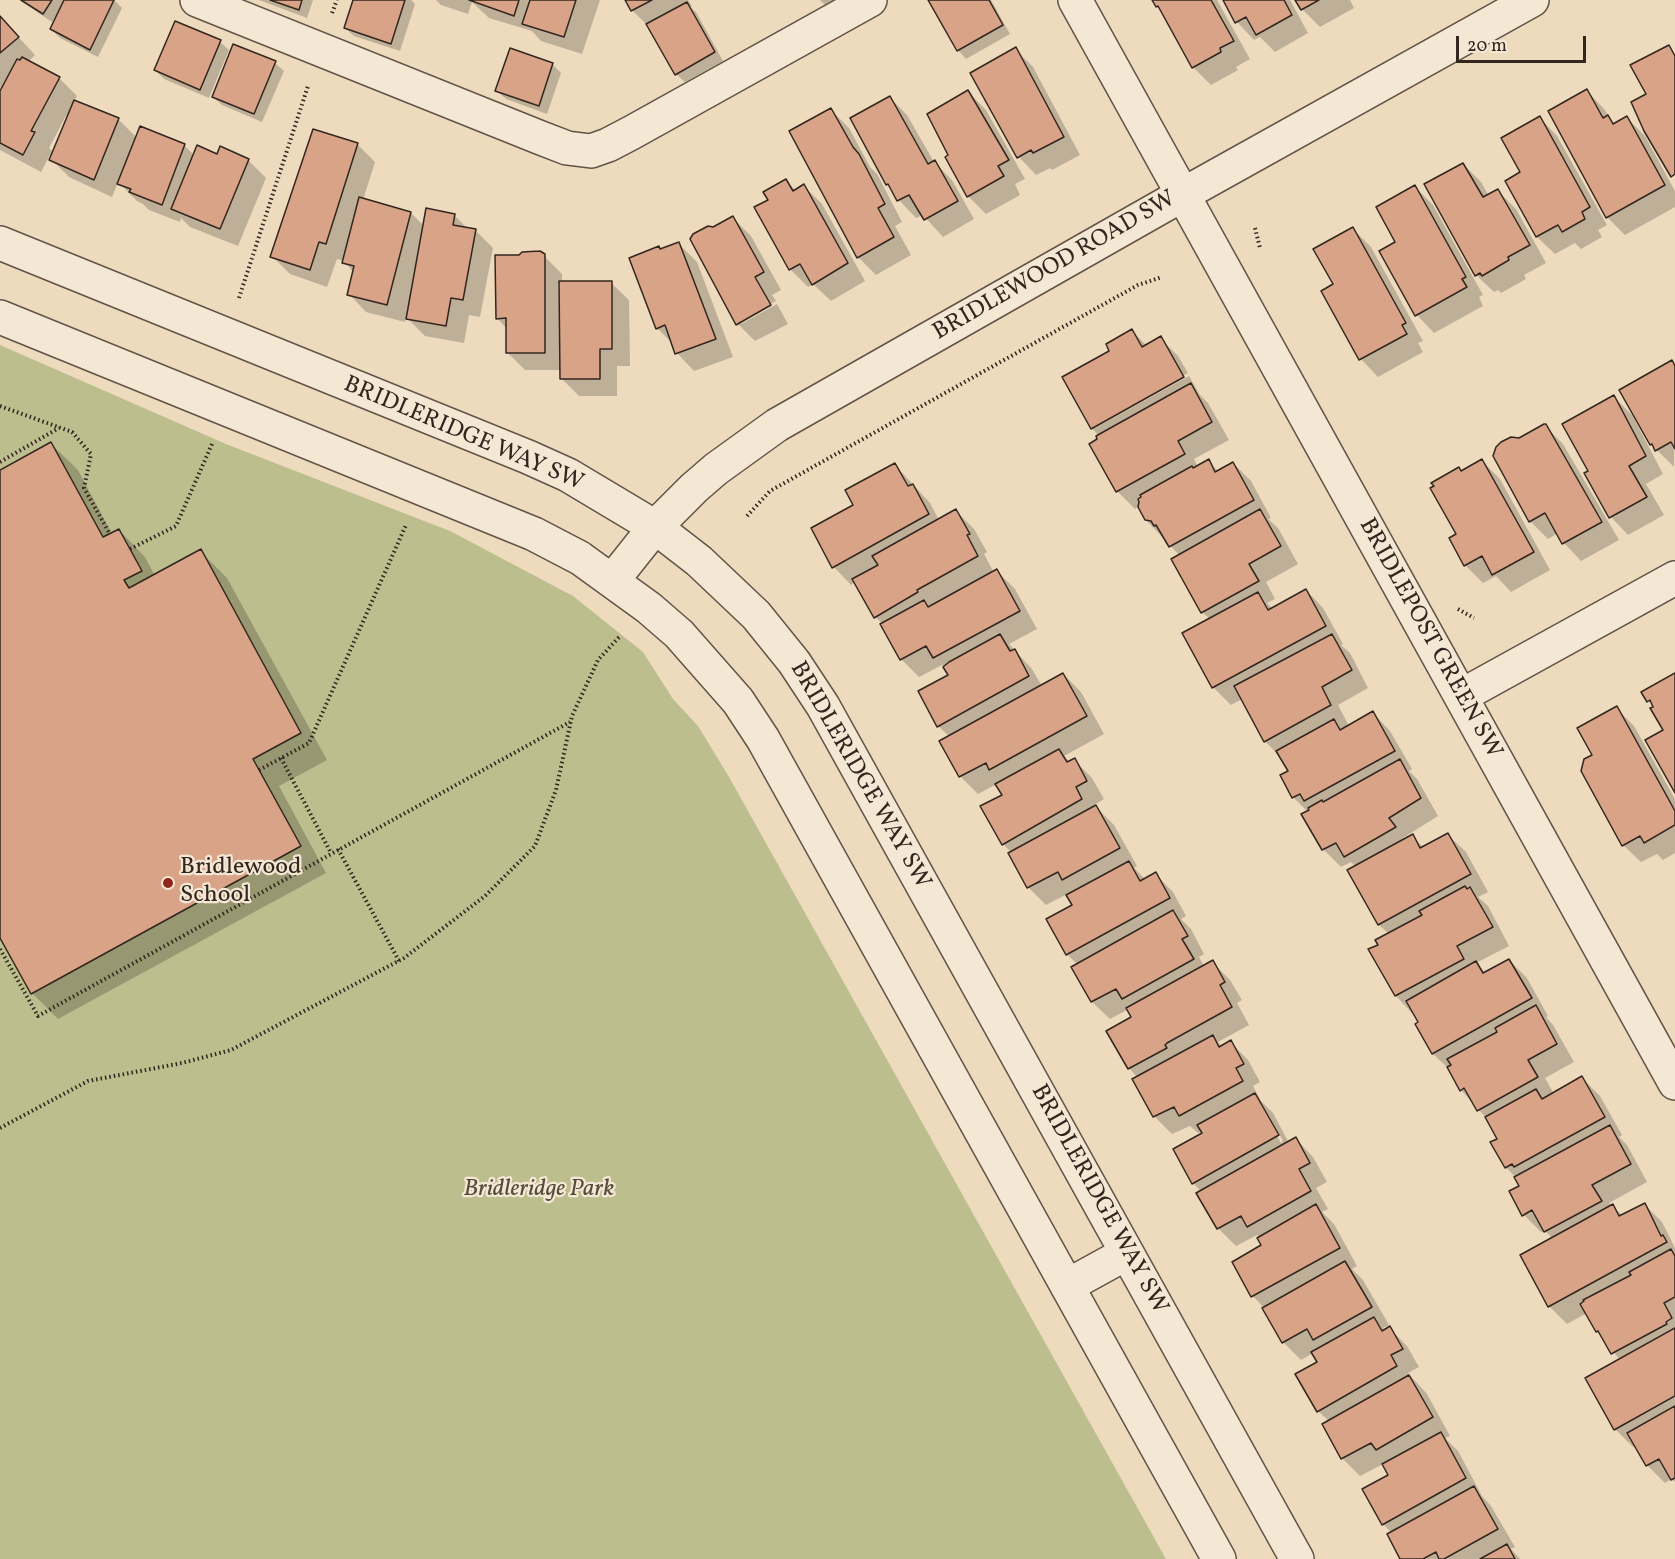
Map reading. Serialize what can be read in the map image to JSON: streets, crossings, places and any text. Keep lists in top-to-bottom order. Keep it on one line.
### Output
{"streets":{"street":["BRIDLEWOOD ROAD SW","BRIDLERIDGE WAY SW","BRIDLEPOST GREEN SW"]},"crossings":[["BRIDLEWOOD ROAD SW","BRIDLERIDGE WAY SW"],["BRIDLEWOOD ROAD SW","BRIDLEPOST GREEN SW"]],"parks":["Bridleridge Park"],"places":["Bridlewood School"],"scale_bar":"20 m"}
